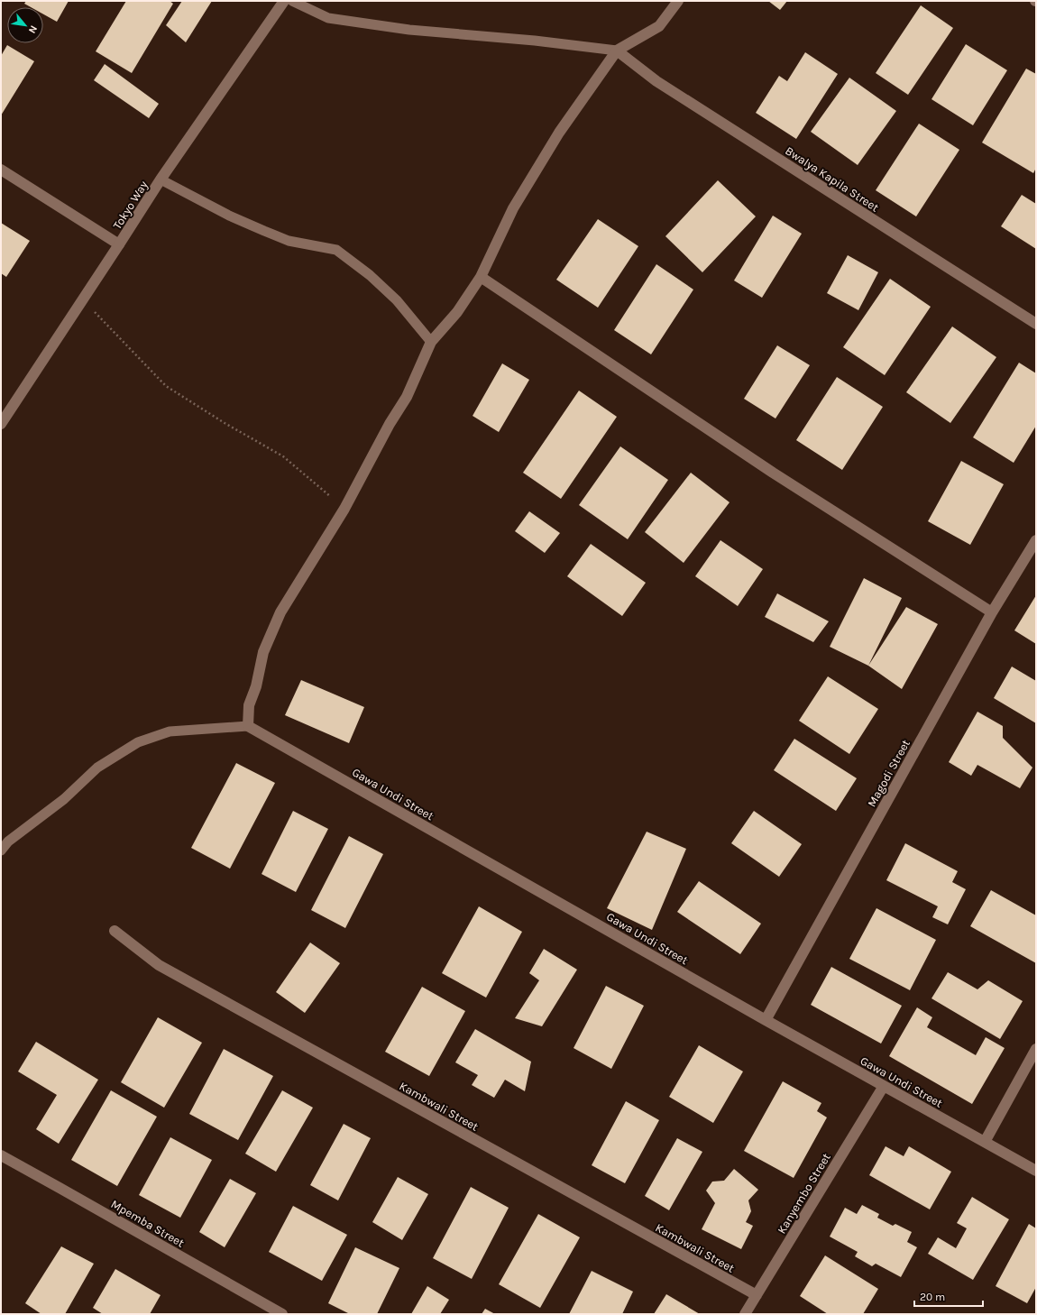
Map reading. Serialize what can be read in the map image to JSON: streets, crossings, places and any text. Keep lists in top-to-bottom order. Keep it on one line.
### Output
{"streets":{"street":["Bwalya Kapila Street","Tokyo Way","Magodi Street","Gawa Undi Street","Kambwali Street","Kanyembo Street","Mpemba Street"]},"crossings":[["Magodi Street","Gawa Undi Street"],["Gawa Undi Street","Kanyembo Street"],["Kambwali Street","Kanyembo Street"]],"scale_bar":"20 m","north":"bottom right"}
